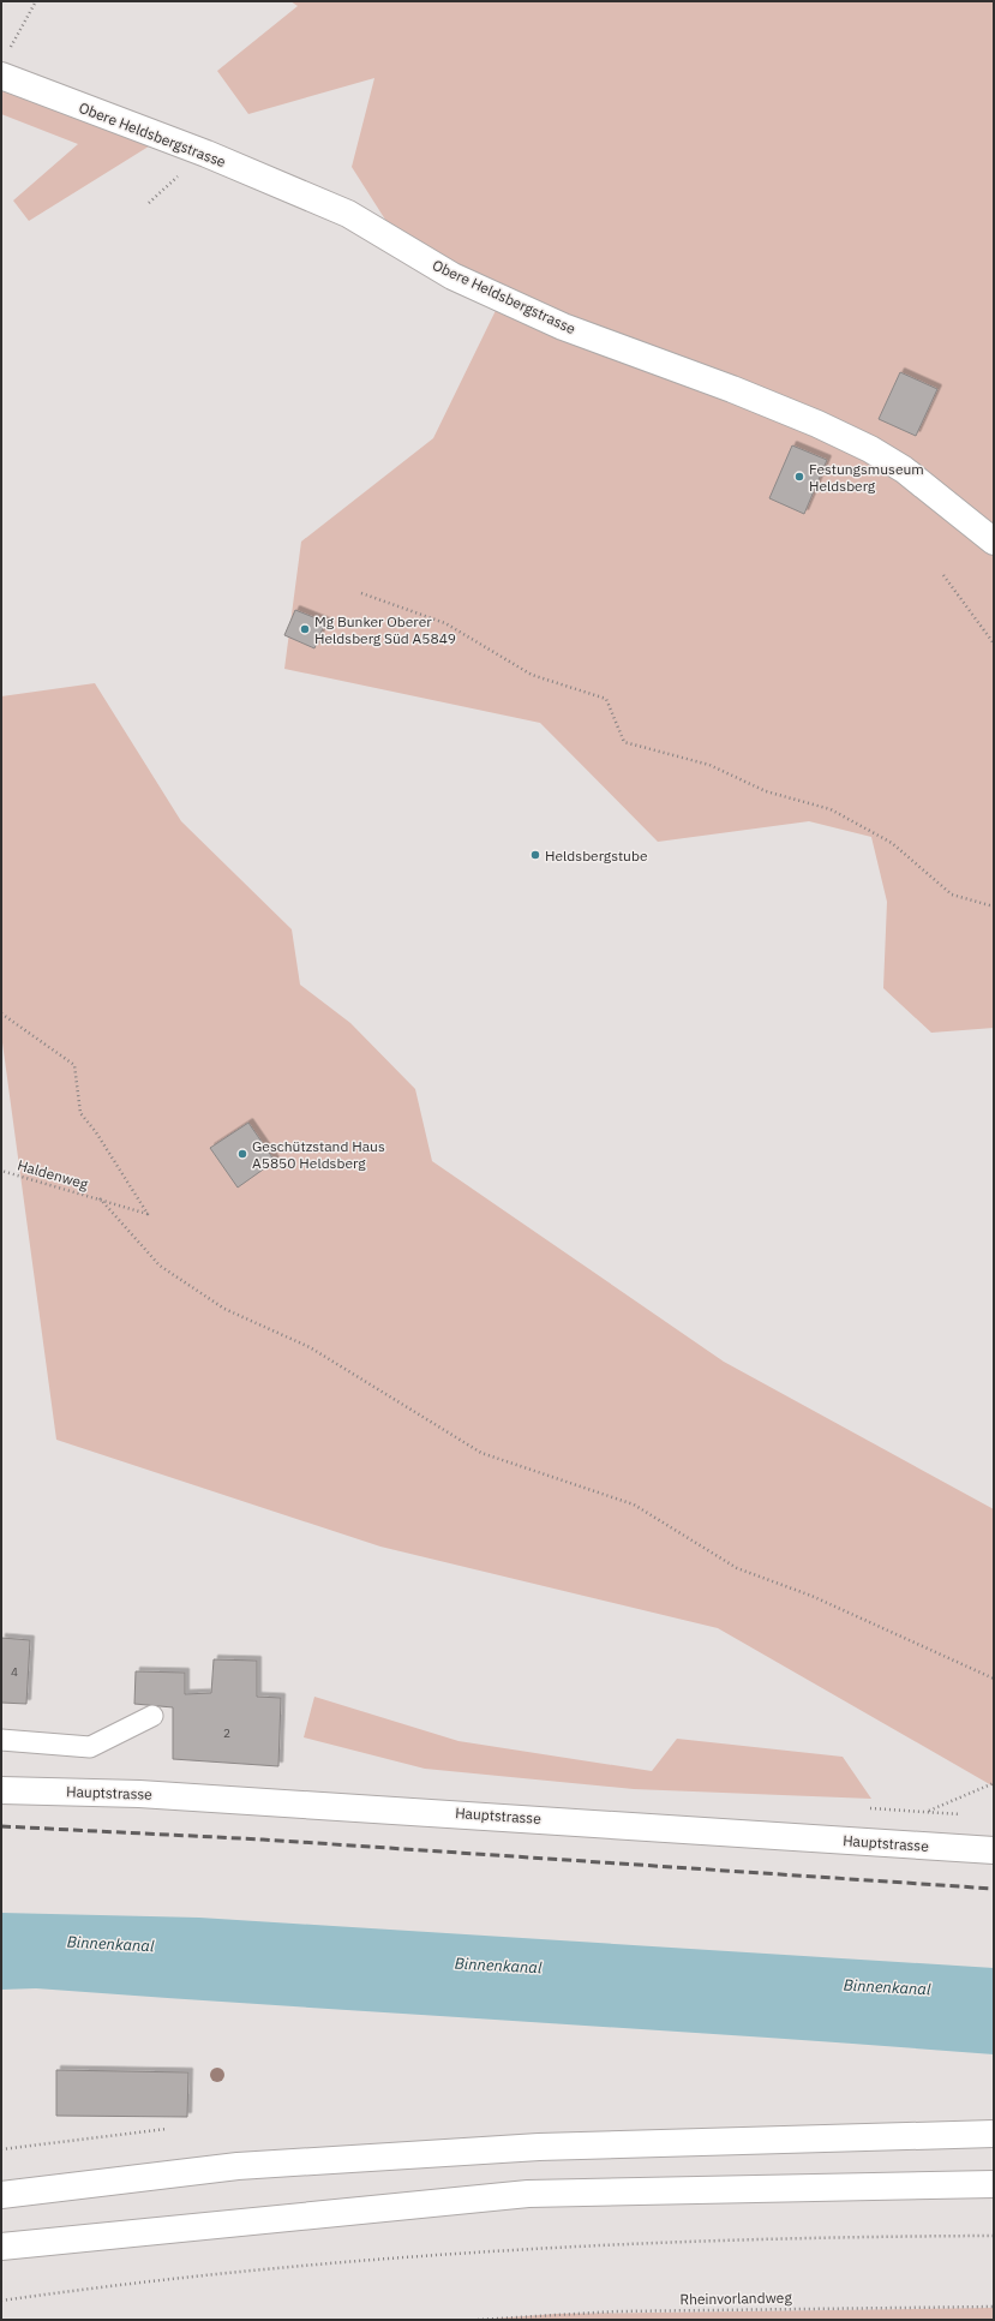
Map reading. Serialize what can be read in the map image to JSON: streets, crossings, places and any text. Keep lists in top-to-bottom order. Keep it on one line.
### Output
{"streets":{"main road":["Obere Heldsbergstrasse","Hauptstrasse"],"path":["Haldenweg","Rheinvorlandweg"]},"water":["Binnenkanal"],"places":["Festungsmuseum Heldsberg","Mg Bunker Oberer Heldsberg Süd A5849","Heldsbergstube","Geschützstand Haus A5850 Heldsberg"],"house_numbers":["4","2"]}
